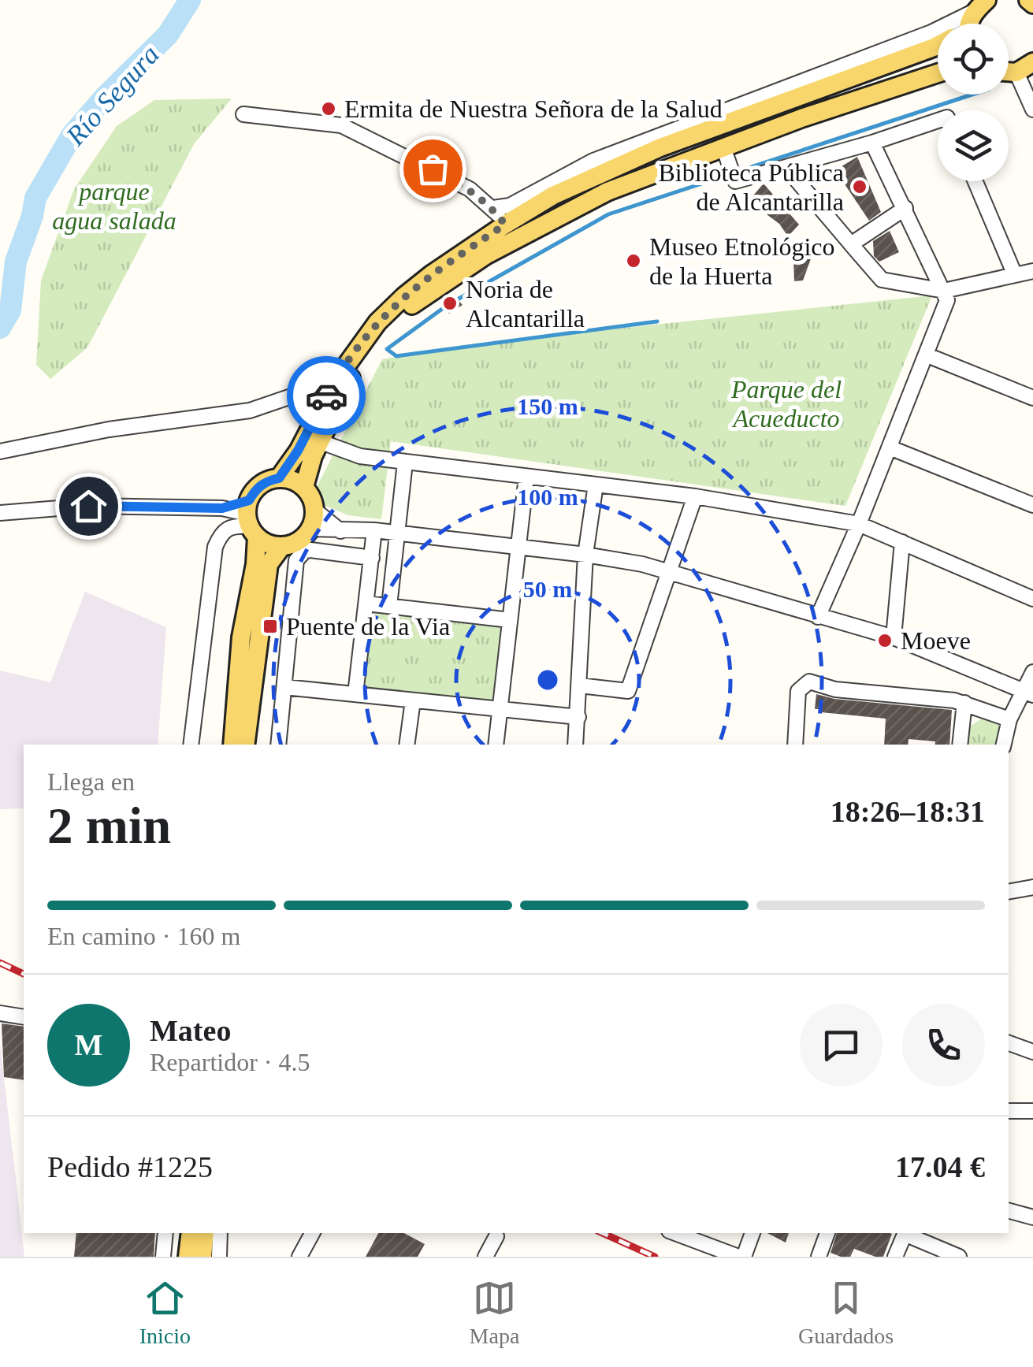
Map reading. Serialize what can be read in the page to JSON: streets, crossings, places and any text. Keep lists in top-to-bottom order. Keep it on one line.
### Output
{"water":["Río Segura"],"parks":["parque agua salada","Parque del Acueducto"],"places":{"other":["Ermita de Nuestra Señora de la Salud","Biblioteca Pública de Alcantarilla","Museo Etnológico de la Huerta","Noria de Alcantarilla","Moeve"],"transit":["Puente de la Via"]},"page":{"heading":["2 min","Llega en","18:26–18:31"],"panel":["Mateo","Repartidor · 4.5","Pedido #1225","17.04 €"],"bar":"En camino · 160 m","round":"M","tabs":["Inicio","Mapa","Guardados"]},"rings":["150 m","100 m","50 m"]}
